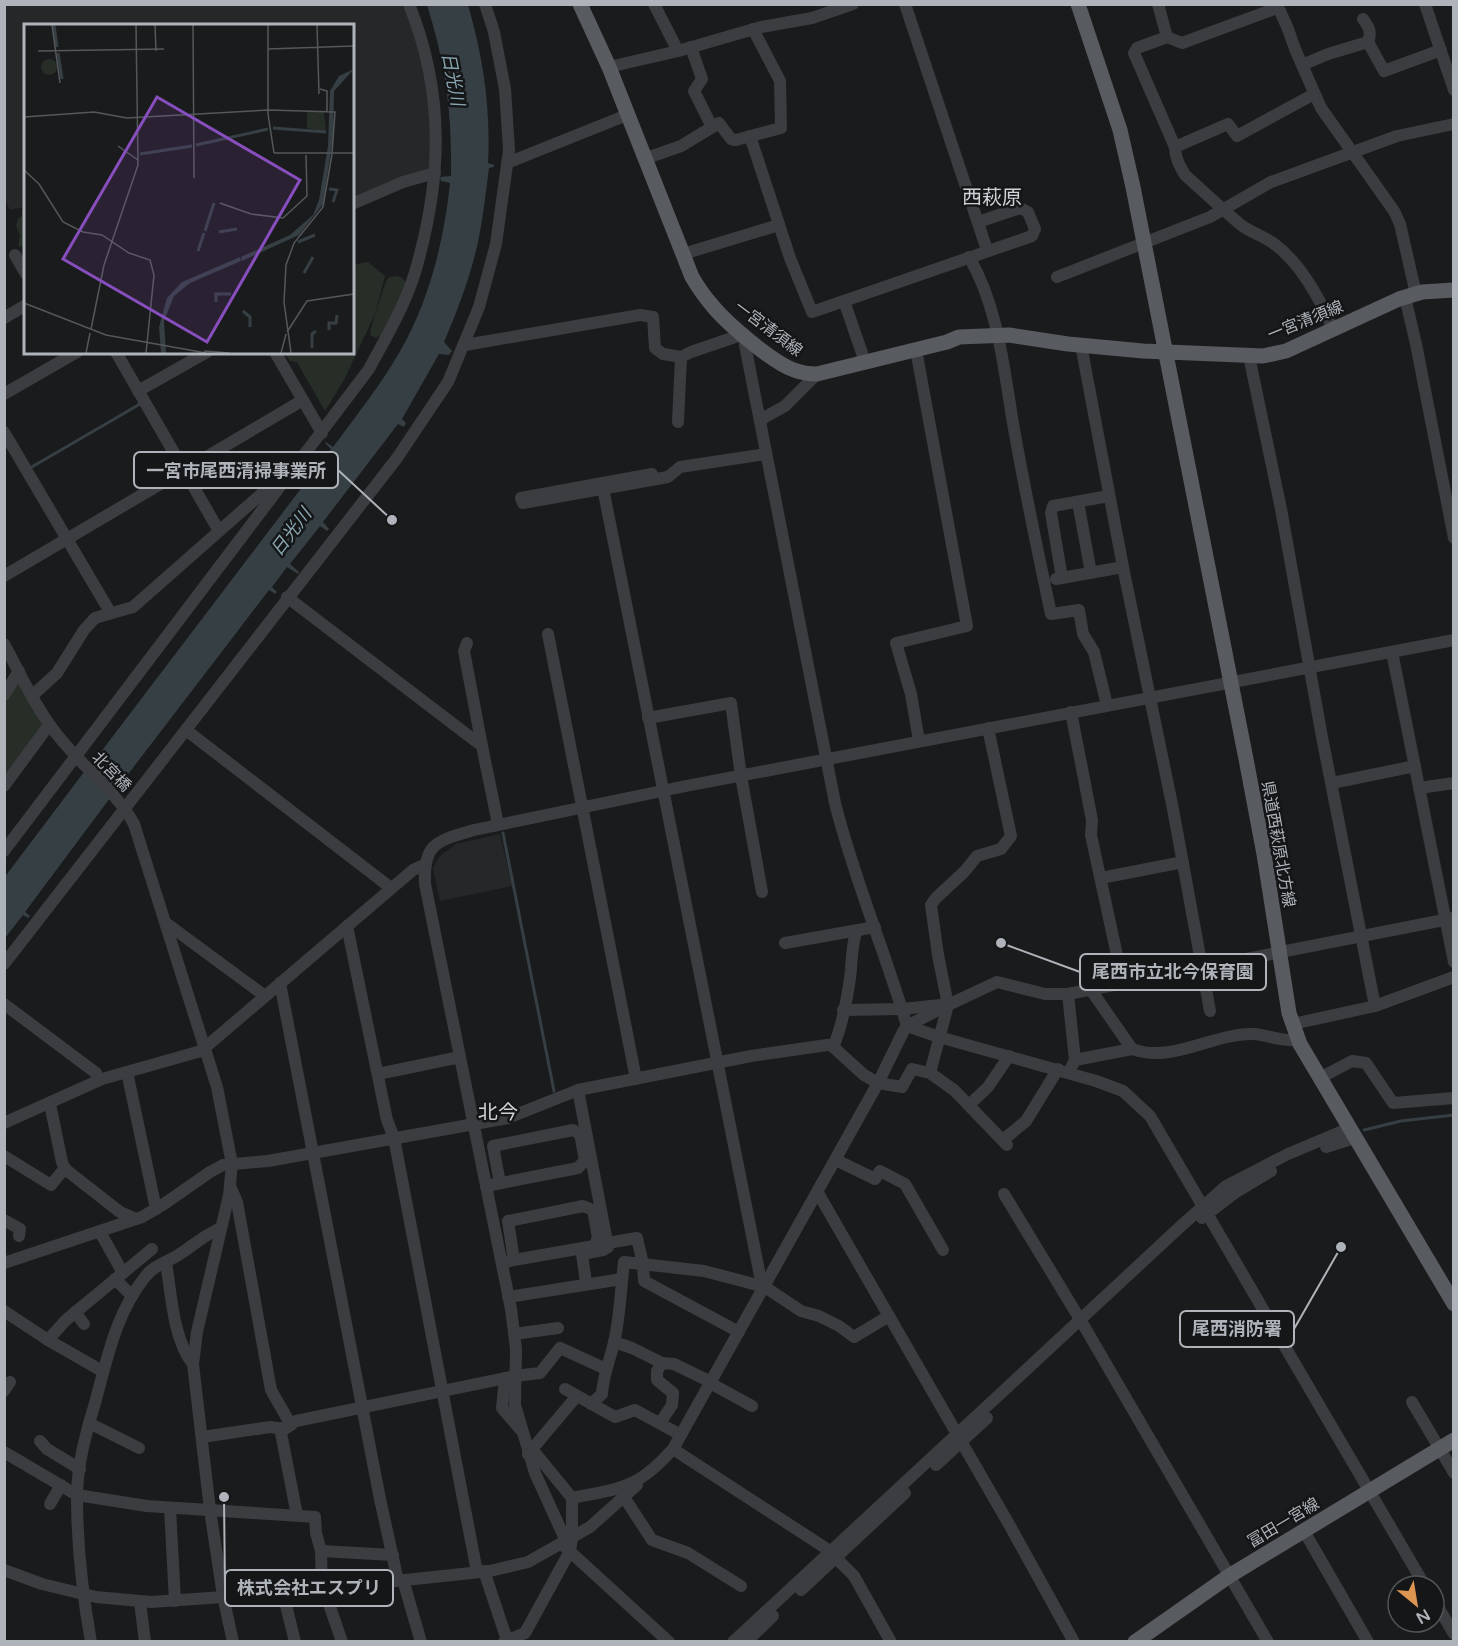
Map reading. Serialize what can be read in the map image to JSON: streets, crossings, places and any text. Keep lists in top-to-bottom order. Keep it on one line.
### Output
{"streets":{"main road":["一宮清須線","県道西萩原北方線","冨田一宮線"],"street":["北宮橋"]},"crossings":[["一宮清須線","県道西萩原北方線"]],"districts":["西萩原","北今"],"water":["日光川"],"places":["一宮市尾西清掃事業所","尾西市立北今保育園","尾西消防署","株式会社エスプリ"],"north":"bottom right"}
